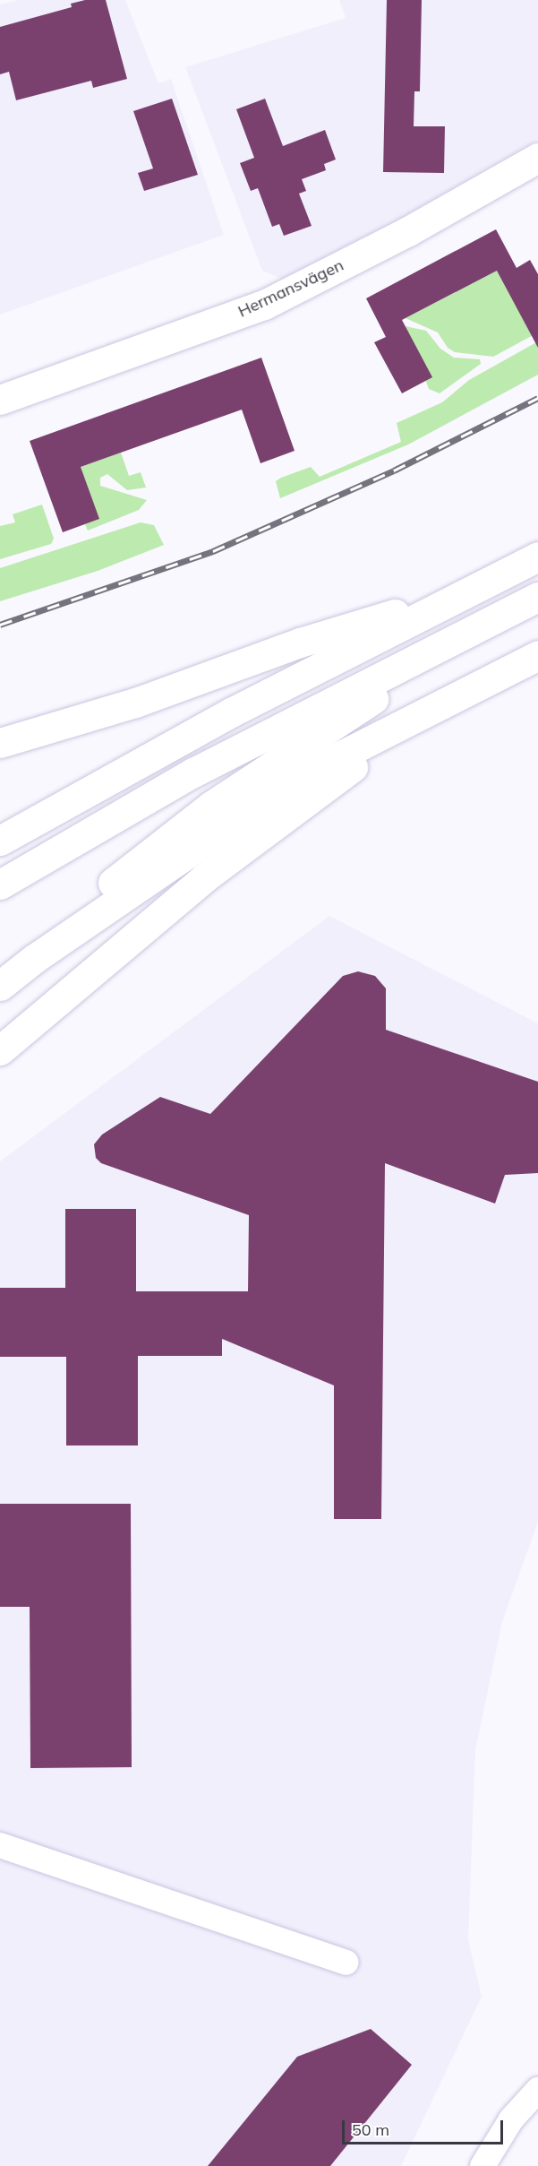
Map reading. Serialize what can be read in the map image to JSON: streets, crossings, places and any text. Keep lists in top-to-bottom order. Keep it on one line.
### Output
{"streets":{"main road":["Hermansvägen"]},"scale_bar":"50 m"}
